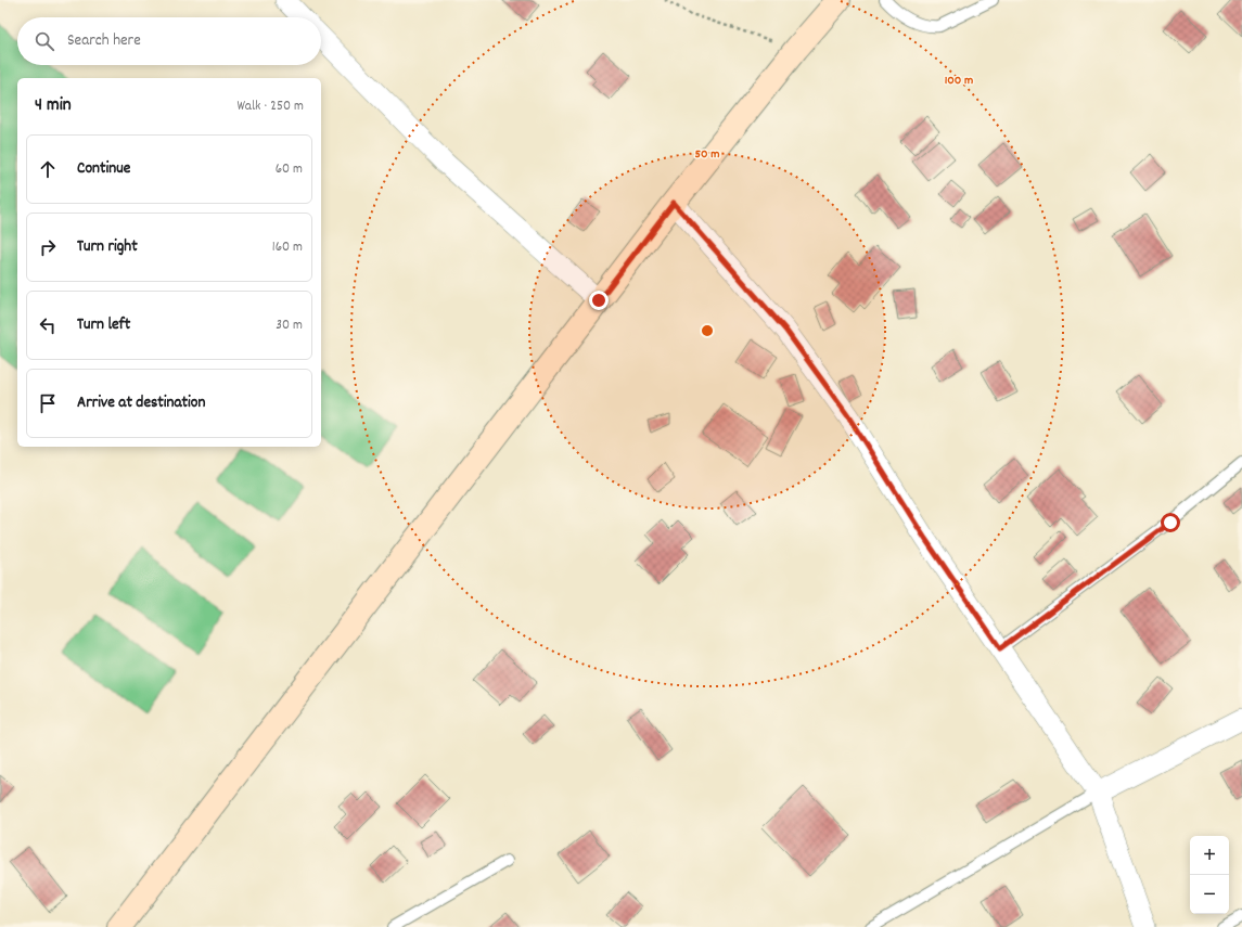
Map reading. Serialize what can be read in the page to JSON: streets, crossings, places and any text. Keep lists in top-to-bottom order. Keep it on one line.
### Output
{"page":{"search":"Search here","heading":["4 min","Walk · 250 m"],"list":[["Continue","60 m"],["Turn right","160 m"],["Turn left","30 m"],"Arrive at destination"],"map_buttons":["+","−"]},"rings":["100 m","50 m"]}
